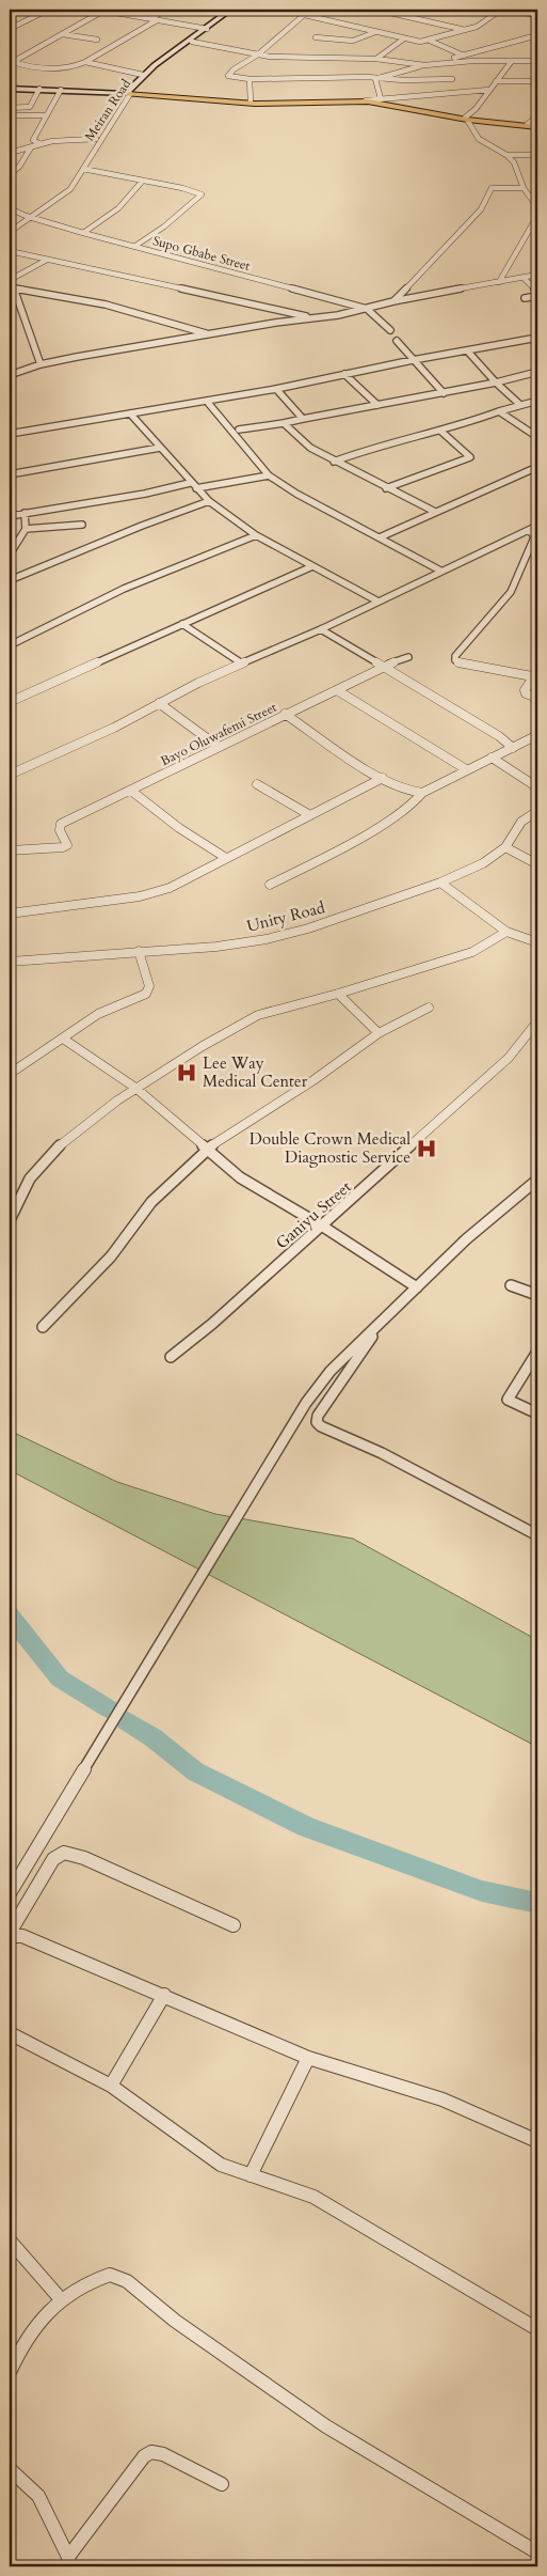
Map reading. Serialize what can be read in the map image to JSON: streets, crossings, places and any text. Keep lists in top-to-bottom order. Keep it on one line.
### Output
{"streets":{"main road":["Meiran Road"],"street":["Supo Gbabe Street","Bayo Oluwafemi Street","Unity Road","Ganiyu Street"]},"crossings":[["Meiran Road","Supo Gbabe Street"]],"places":{"hospital":["Lee Way Medical Center","Double Crown Medical Diagnostic Service"]}}
